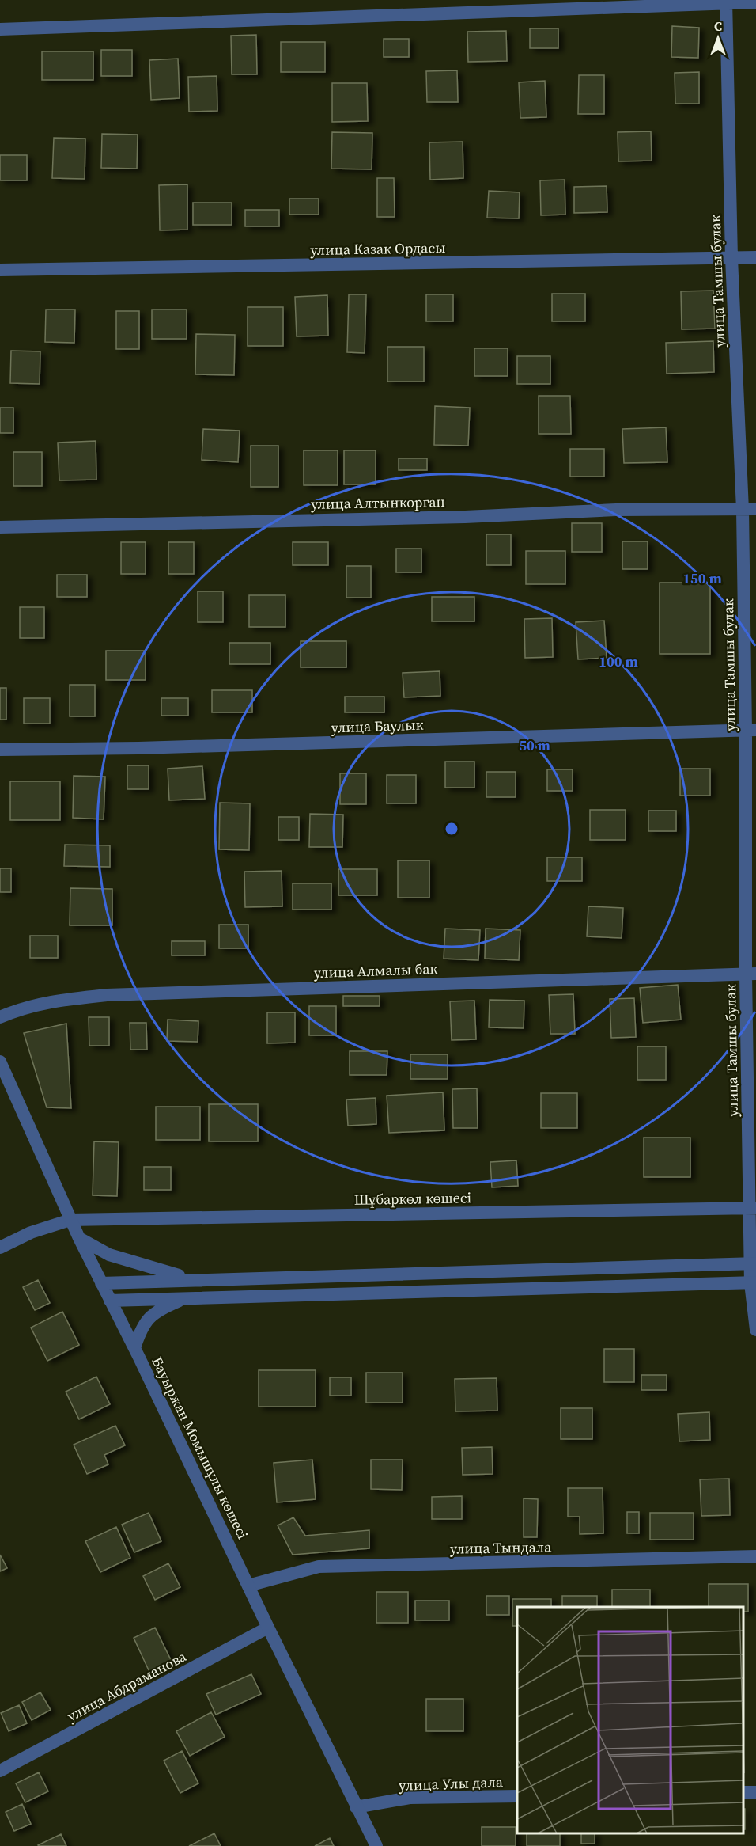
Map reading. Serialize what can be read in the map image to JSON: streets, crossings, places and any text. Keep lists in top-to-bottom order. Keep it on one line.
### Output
{"streets":{"street":["улица Казак Ордасы","улица Тамшы булак","улица Алтынкорган","улица Баулык","улица Алмалы бак","Шұбаркөл көшесі","Бауыржан Момышұлы көшесі","улица Тындала","улица Абдраманова","улица Улы дала"]},"crossings":[["улица Казак Ордасы","улица Тамшы булак"],["улица Тамшы булак","улица Алтынкорган"],["улица Тамшы булак","улица Баулык"],["улица Тамшы булак","улица Алмалы бак"],["улица Тамшы булак","Шұбаркөл көшесі"],["Шұбаркөл көшесі","Бауыржан Момышұлы көшесі"],["Бауыржан Момышұлы көшесі","улица Тындала"],["Бауыржан Момышұлы көшесі","улица Абдраманова"],["Бауыржан Момышұлы көшесі","улица Улы дала"]],"north":"top","rings":["150 m","100 m","50 m"]}
